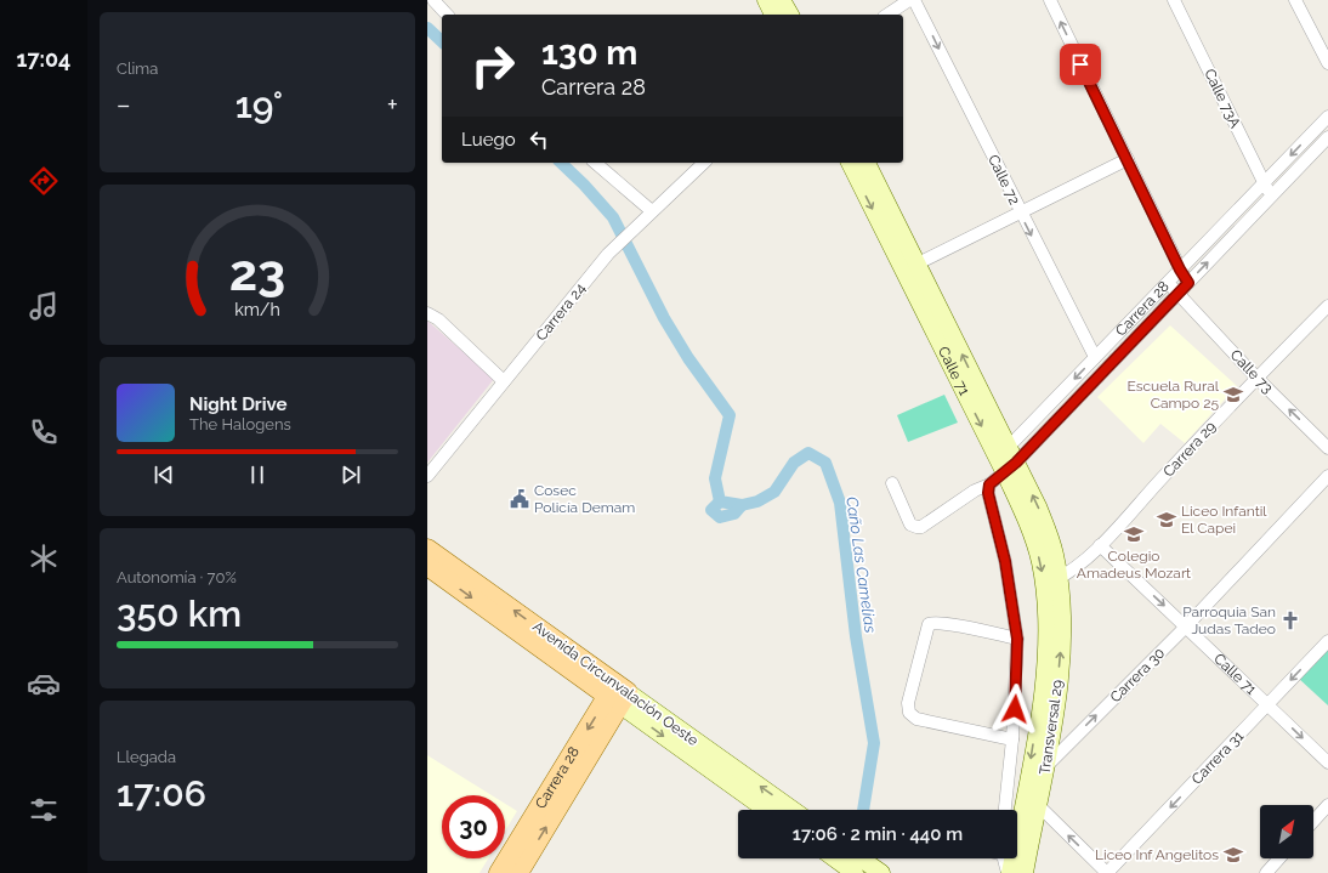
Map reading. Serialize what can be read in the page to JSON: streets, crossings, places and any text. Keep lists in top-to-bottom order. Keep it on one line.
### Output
{"streets":{"main road":["Carrera 28","Calle 71","Avenida Circunvalación Oeste","Transversal 29"],"street":["Calle 73A","Calle 72","Carrera 24","Calle 73","Carrera 29","Carrera 30","Carrera 31"]},"crossings":[["Calle 73A","Carrera 28"],["Calle 72","Carrera 28"],["Carrera 28","Calle 71"],["Carrera 28","Calle 73"],["Carrera 28","Avenida Circunvalación Oeste"],["Calle 71","Carrera 29"],["Calle 71","Carrera 30"],["Calle 71","Transversal 29"],["Calle 71","Carrera 31"],["Calle 73","Carrera 29"],["Carrera 29","Transversal 29"],["Carrera 30","Transversal 29"]],"one_way":["Calle 72","Calle 73","Carrera 30","Carrera 31"],"water":["Caño Las Camelias"],"places":{"school or university":["Escuela Rural Campo 25","Liceo Infantil El Capei","Colegio Amadeus Mozart","Liceo Inf Angelitos"],"public building":["Cosec Policía Demam"],"church":["Parroquia San Judas Tadeo"]},"north":"top right","page":{"tabs":"17:04","tile":["Clima",["Autonomía · 70%","350 km"],["Llegada","17:06"]],"turn":["130 m","Carrera 28"],"heat":["−","19°","+"],"then":"Luego","song":["Night Drive","The Halogens"],"limit":"30","trip":"17:06 · 2 min · 440 m","gauge":["23","km/h"]}}
